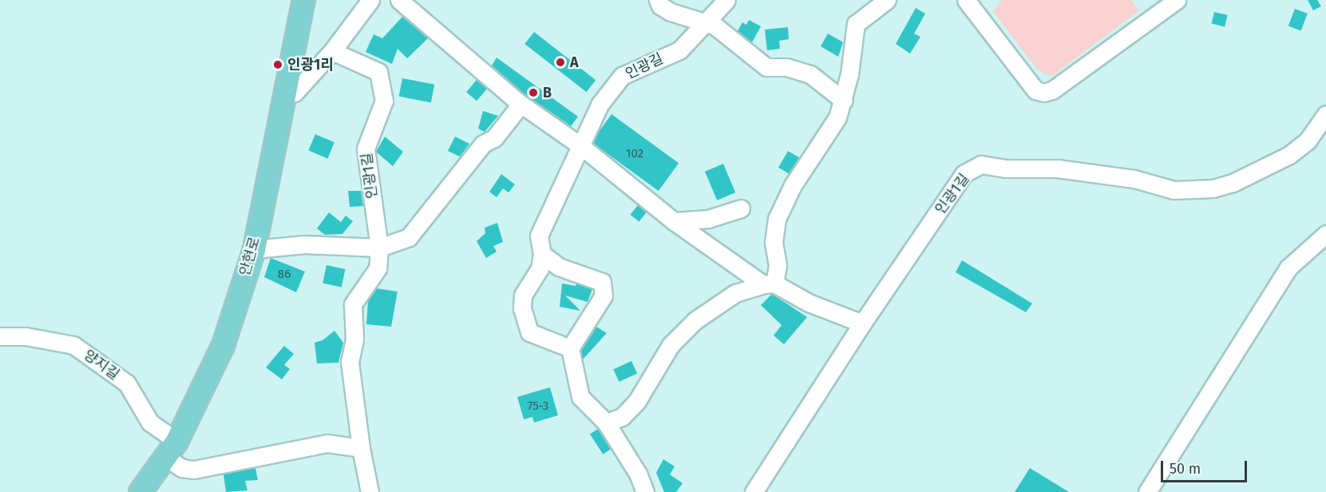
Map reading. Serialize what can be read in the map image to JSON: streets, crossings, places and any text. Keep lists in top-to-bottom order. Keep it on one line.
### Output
{"streets":{"main road":["안현로"],"street":["인광길","인광1길","양지길"]},"crossings":[["안현로","양지길"]],"places":["A","인광1리","B"],"house_numbers":["102","86","75-3"],"scale_bar":"50 m"}
